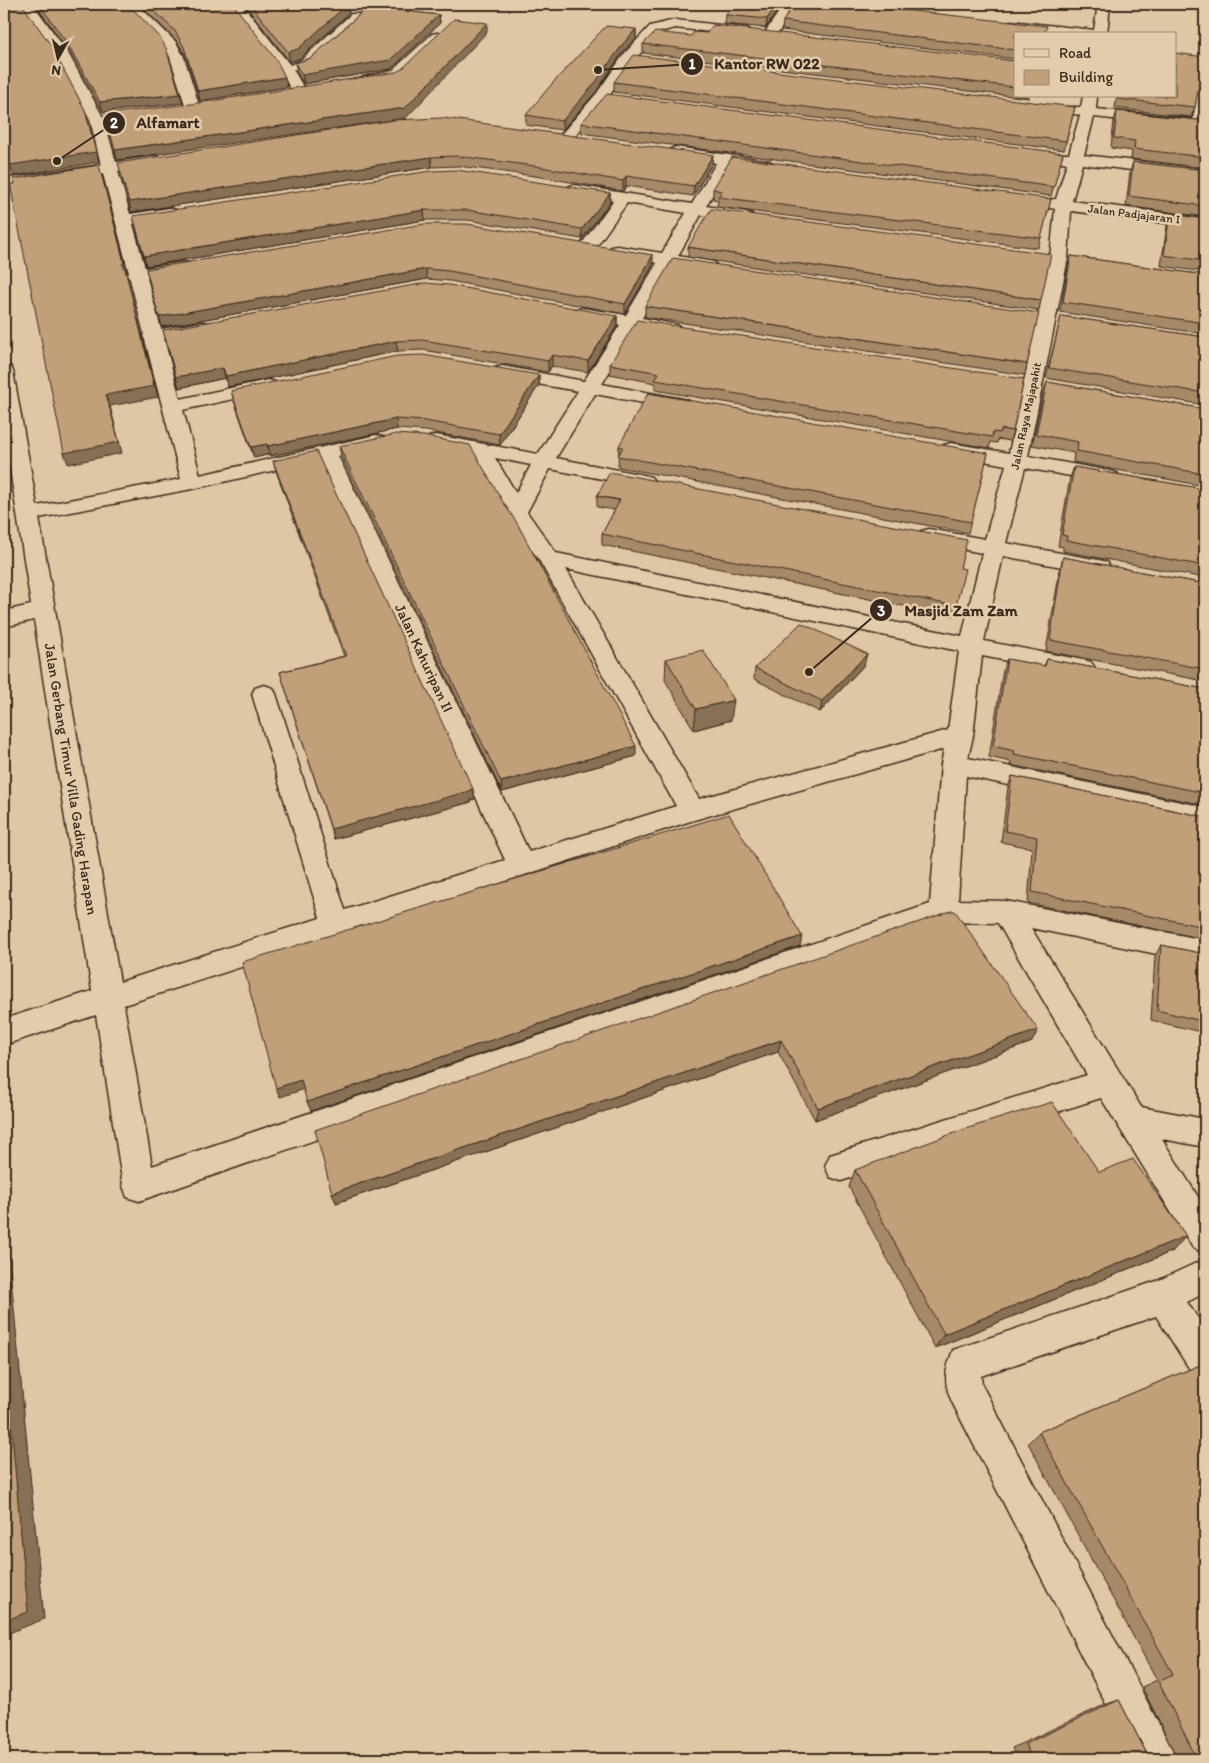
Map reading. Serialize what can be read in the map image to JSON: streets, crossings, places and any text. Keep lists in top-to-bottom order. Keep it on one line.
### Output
{"streets":{"street":["Jalan Padjajaran I","Jalan Raya Majapahit","Jalan Kahuripan II","Jalan Gerbang Timur Villa Gading Harapan"]},"crossings":[["Jalan Padjajaran I","Jalan Raya Majapahit"],["Jalan Raya Majapahit","Jalan Gerbang Timur Villa Gading Harapan"]],"places":["Kantor RW 022","Alfamart","Masjid Zam Zam"],"legend":["Road","Building"],"north":"bottom"}
